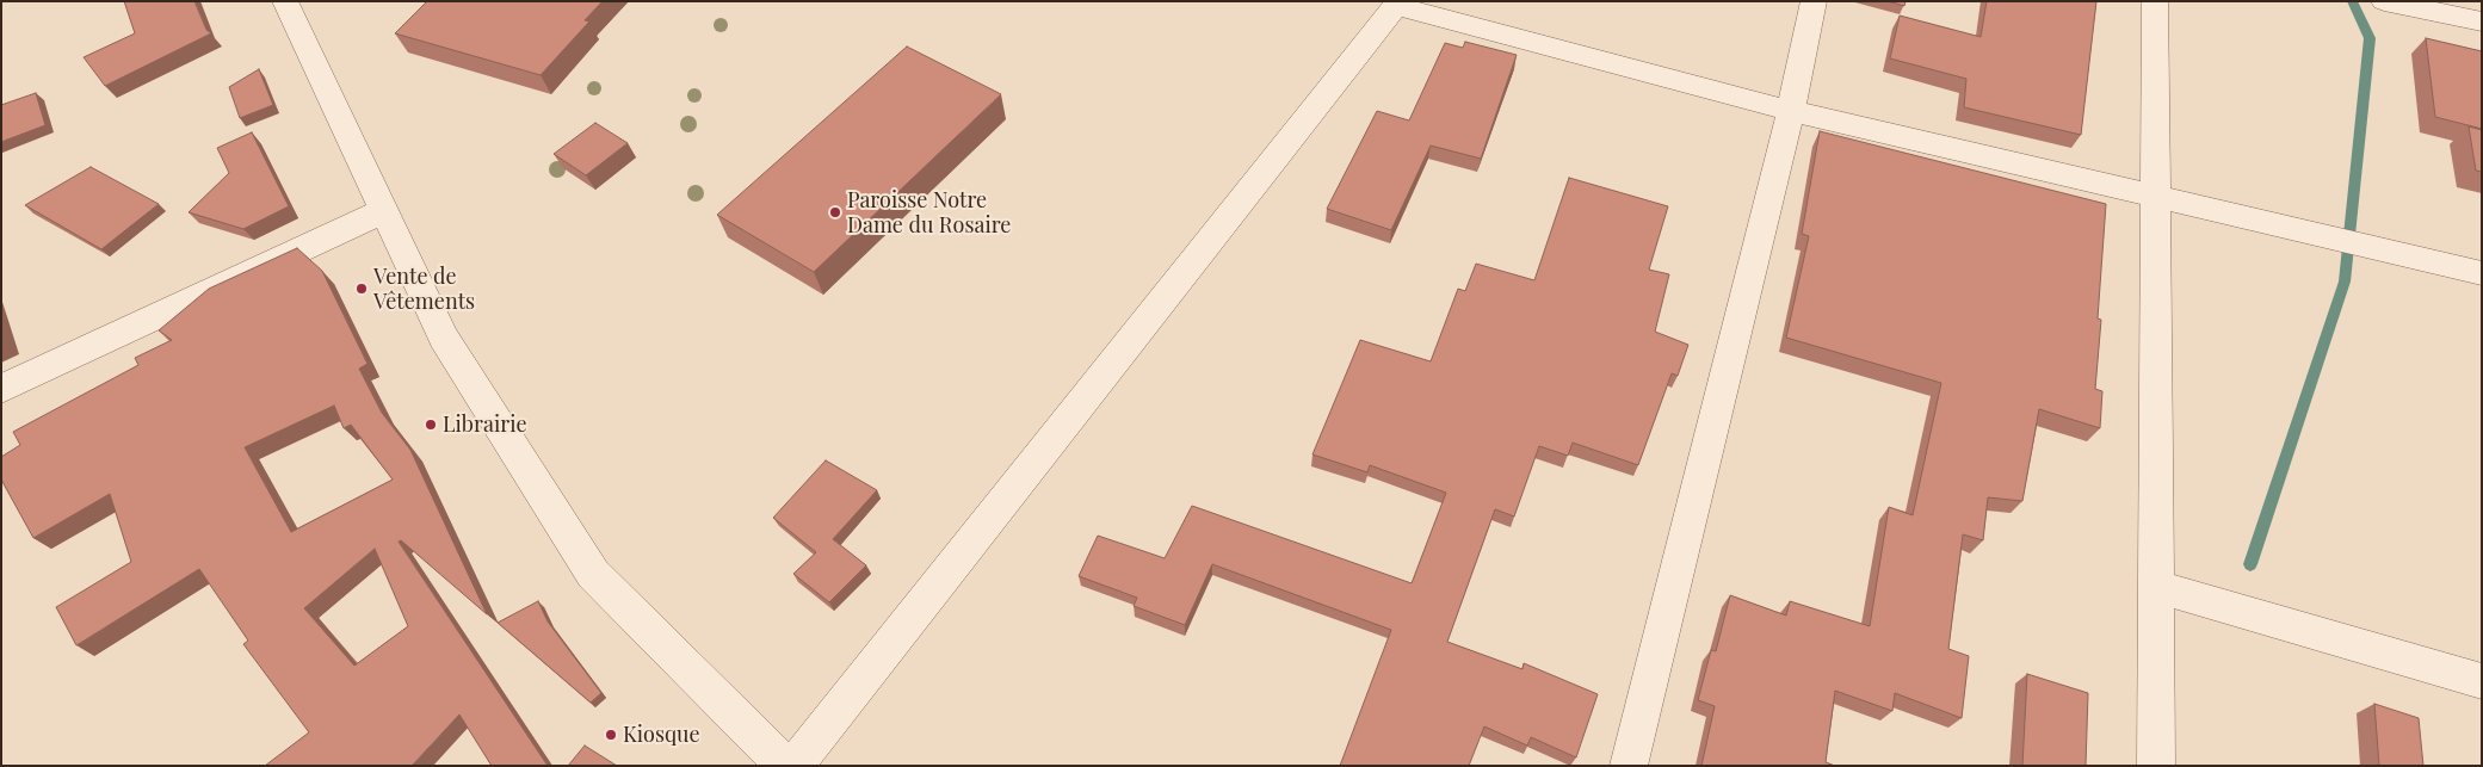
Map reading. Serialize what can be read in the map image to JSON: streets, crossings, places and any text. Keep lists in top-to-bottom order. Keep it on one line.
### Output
{"places":["Paroisse Notre Dame du Rosaire","Vente de Vêtements","Librairie","Kiosque"]}
